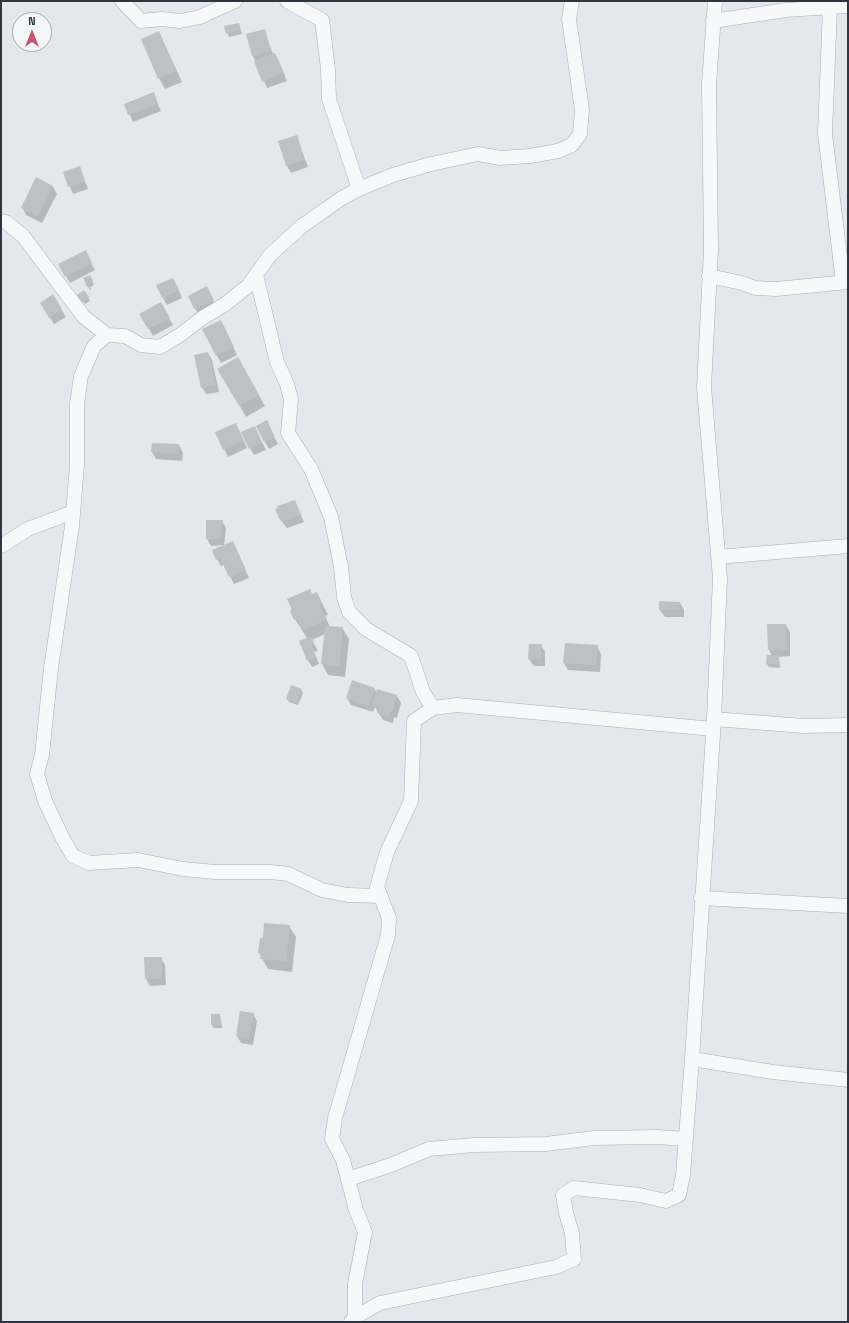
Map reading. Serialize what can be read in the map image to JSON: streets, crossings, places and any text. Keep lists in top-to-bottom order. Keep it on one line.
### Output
{"north":"top"}
